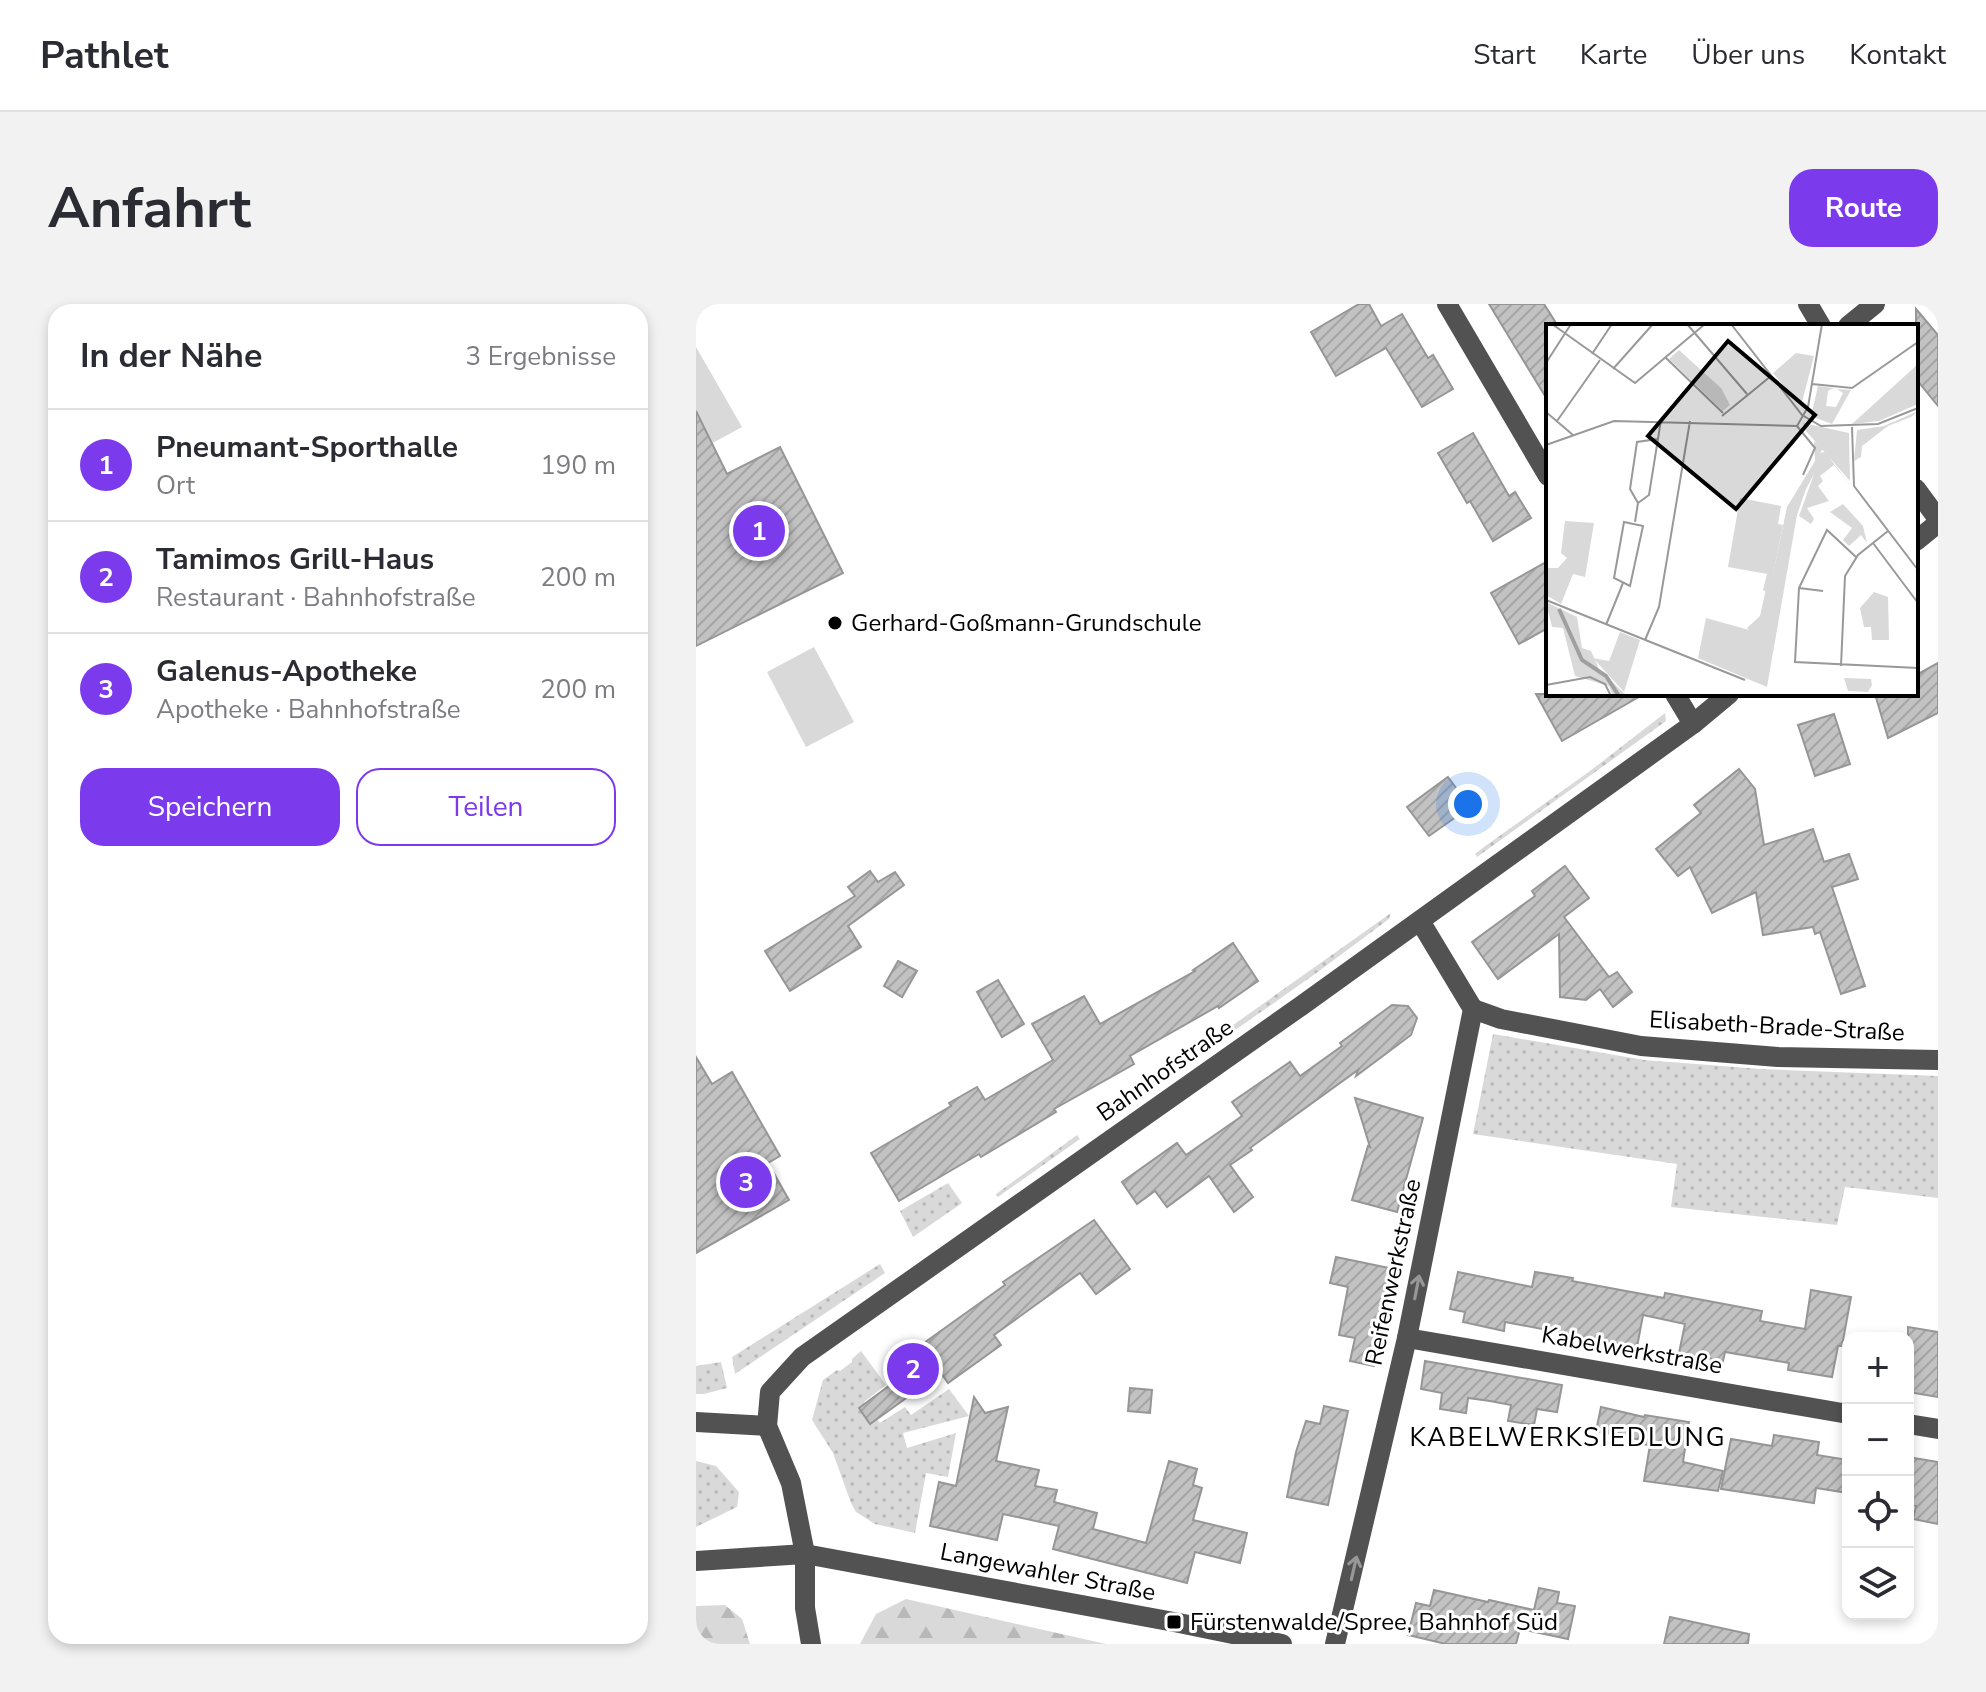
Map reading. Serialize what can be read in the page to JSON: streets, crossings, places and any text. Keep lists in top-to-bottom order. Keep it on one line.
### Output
{"streets":{"street":["Elisabeth-Brade-Straße","Bahnhofstraße","Reifenwerkstraße","Kabelwerkstraße","Langewahler Straße"]},"crossings":[["Elisabeth-Brade-Straße","Reifenwerkstraße"],["Reifenwerkstraße","Kabelwerkstraße"]],"one_way":["Reifenwerkstraße"],"districts":["KABELWERKSIEDLUNG"],"places":{"other":["Gerhard-Goßmann-Grundschule"],"transit":["Fürstenwalde/Spree, Bahnhof Süd"]},"page":{"header":"Pathlet","nav":["Start","Karte","Über uns","Kontakt"],"buttons":["Route",["Speichern","Teilen"]],"title":"Anfahrt","heading":["In der Nähe","3 Ergebnisse"],"list":[{"mark":"1","name":"Pneumant-Sporthalle","note":"Ort","value":"190 m"},{"mark":"2","name":"Tamimos Grill-Haus","note":"Restaurant · Bahnhofstraße","value":"200 m"},{"mark":"3","name":"Galenus-Apotheke","note":"Apotheke · Bahnhofstraße","value":"200 m"}],"pins":["1","3","2"],"map_buttons":["+","−"]}}
